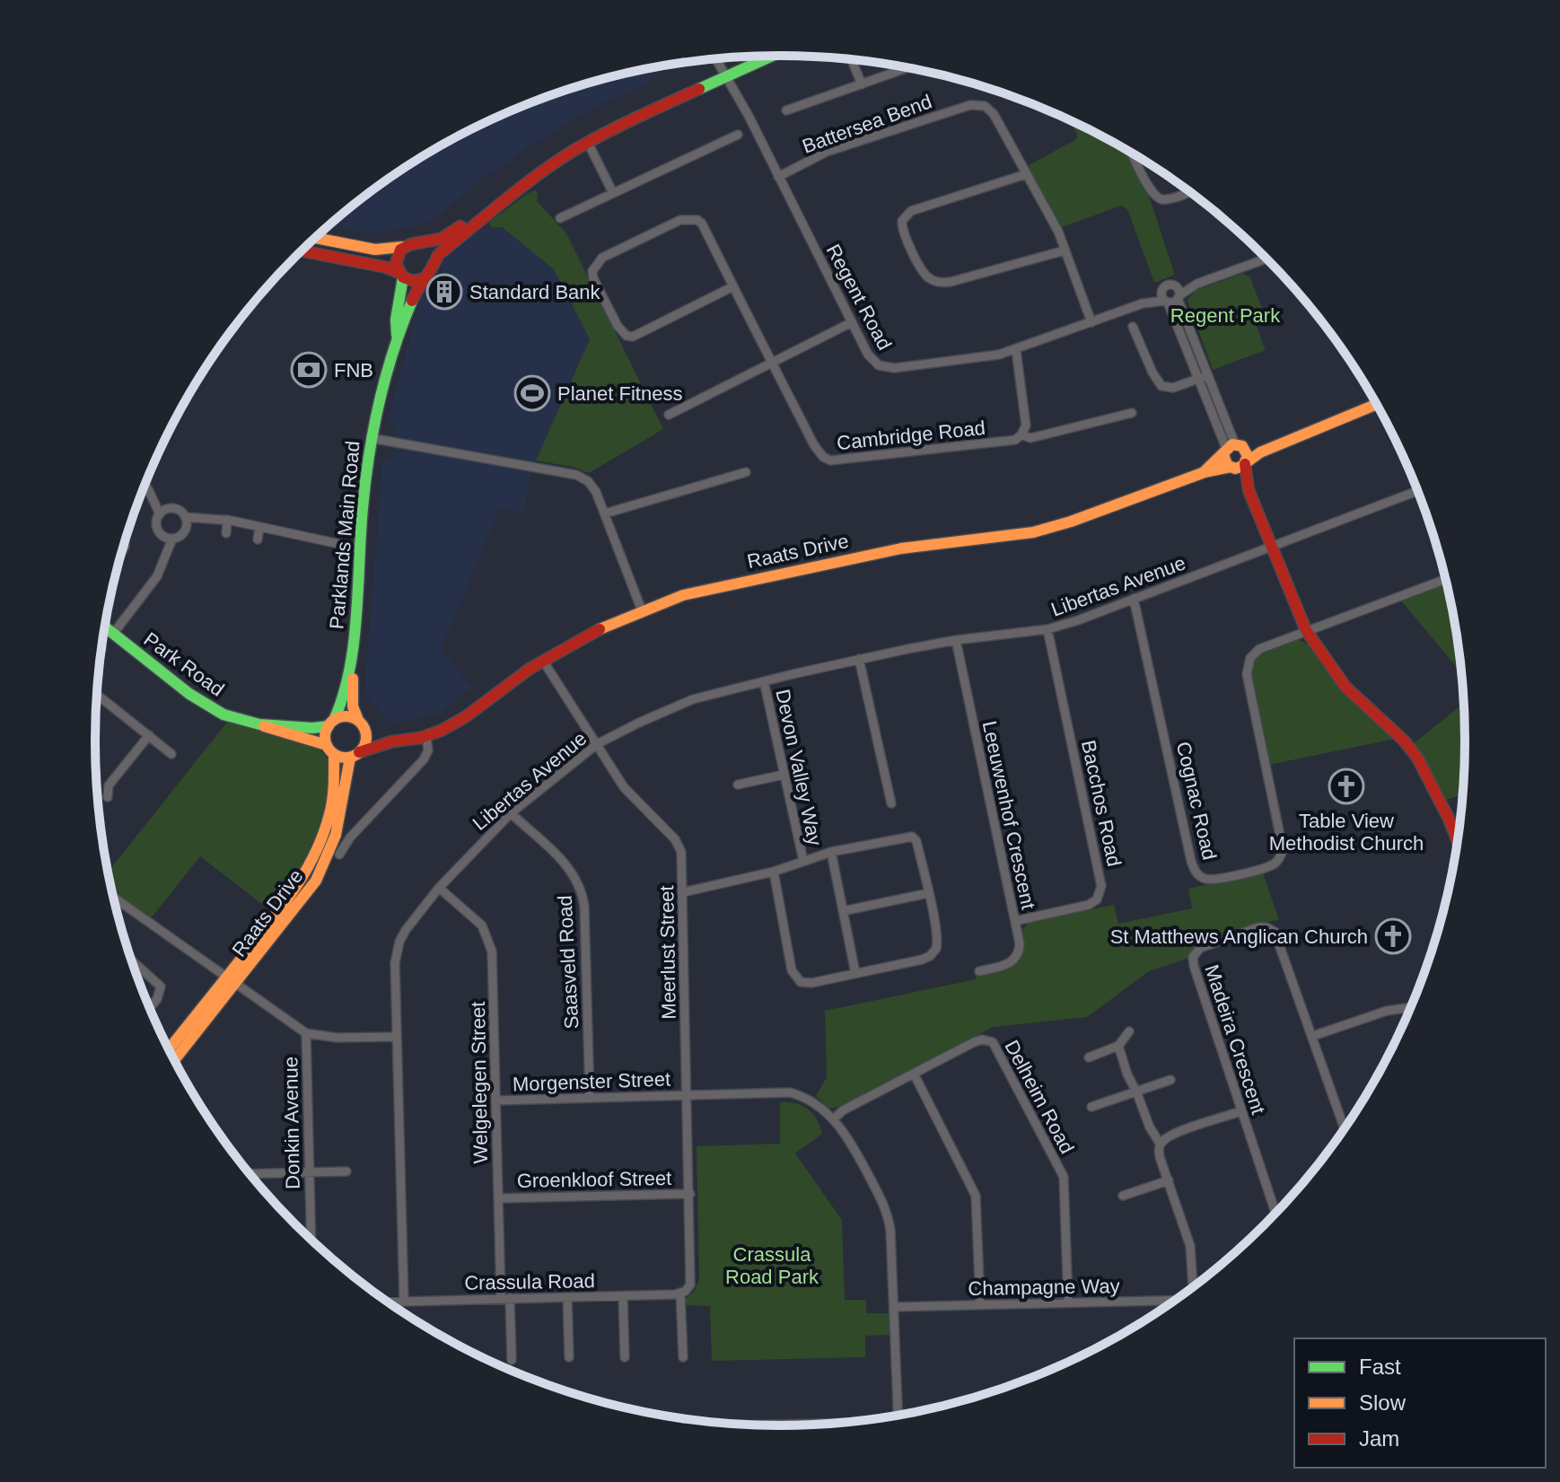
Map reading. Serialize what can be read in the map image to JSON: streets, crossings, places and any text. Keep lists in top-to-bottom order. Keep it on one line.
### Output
{"streets":{"street":["Battersea Bend","Regent Road","Cambridge Road","Parklands Main Road","Raats Drive","Libertas Avenue","Park Road","Devon Valley Way","Cognac Road","Bacchos Road","Leeuwenhof Crescent","Meerlust Street","Saasveld Road","Madeira Crescent","Morgenster Street","Welgelegen Street","Delheim Road","Donkin Avenue","Groenkloof Street","Crassula Road","Champagne Way"]},"crossings":[["Battersea Bend","Regent Road"],["Parklands Main Road","Raats Drive"],["Parklands Main Road","Park Road"],["Raats Drive","Park Road"],["Raats Drive","Meerlust Street"],["Libertas Avenue","Devon Valley Way"],["Libertas Avenue","Cognac Road"],["Libertas Avenue","Bacchos Road"],["Libertas Avenue","Leeuwenhof Crescent"],["Libertas Avenue","Meerlust Street"],["Libertas Avenue","Saasveld Road"],["Libertas Avenue","Welgelegen Street"],["Libertas Avenue","Crassula Road"],["Bacchos Road","Leeuwenhof Crescent"],["Meerlust Street","Morgenster Street"],["Meerlust Street","Groenkloof Street"],["Meerlust Street","Crassula Road"],["Saasveld Road","Morgenster Street"],["Morgenster Street","Welgelegen Street"],["Morgenster Street","Delheim Road"],["Morgenster Street","Champagne Way"],["Welgelegen Street","Groenkloof Street"],["Welgelegen Street","Crassula Road"],["Delheim Road","Champagne Way"]],"parks":["Regent Park","Crassula Road Park"],"places":{"building":["Standard Bank"],"bank":["FNB"],"sports":["Planet Fitness"],"church":["Table View Methodist Church","St Matthews Anglican Church"]},"legend":["Fast","Slow","Jam"]}
